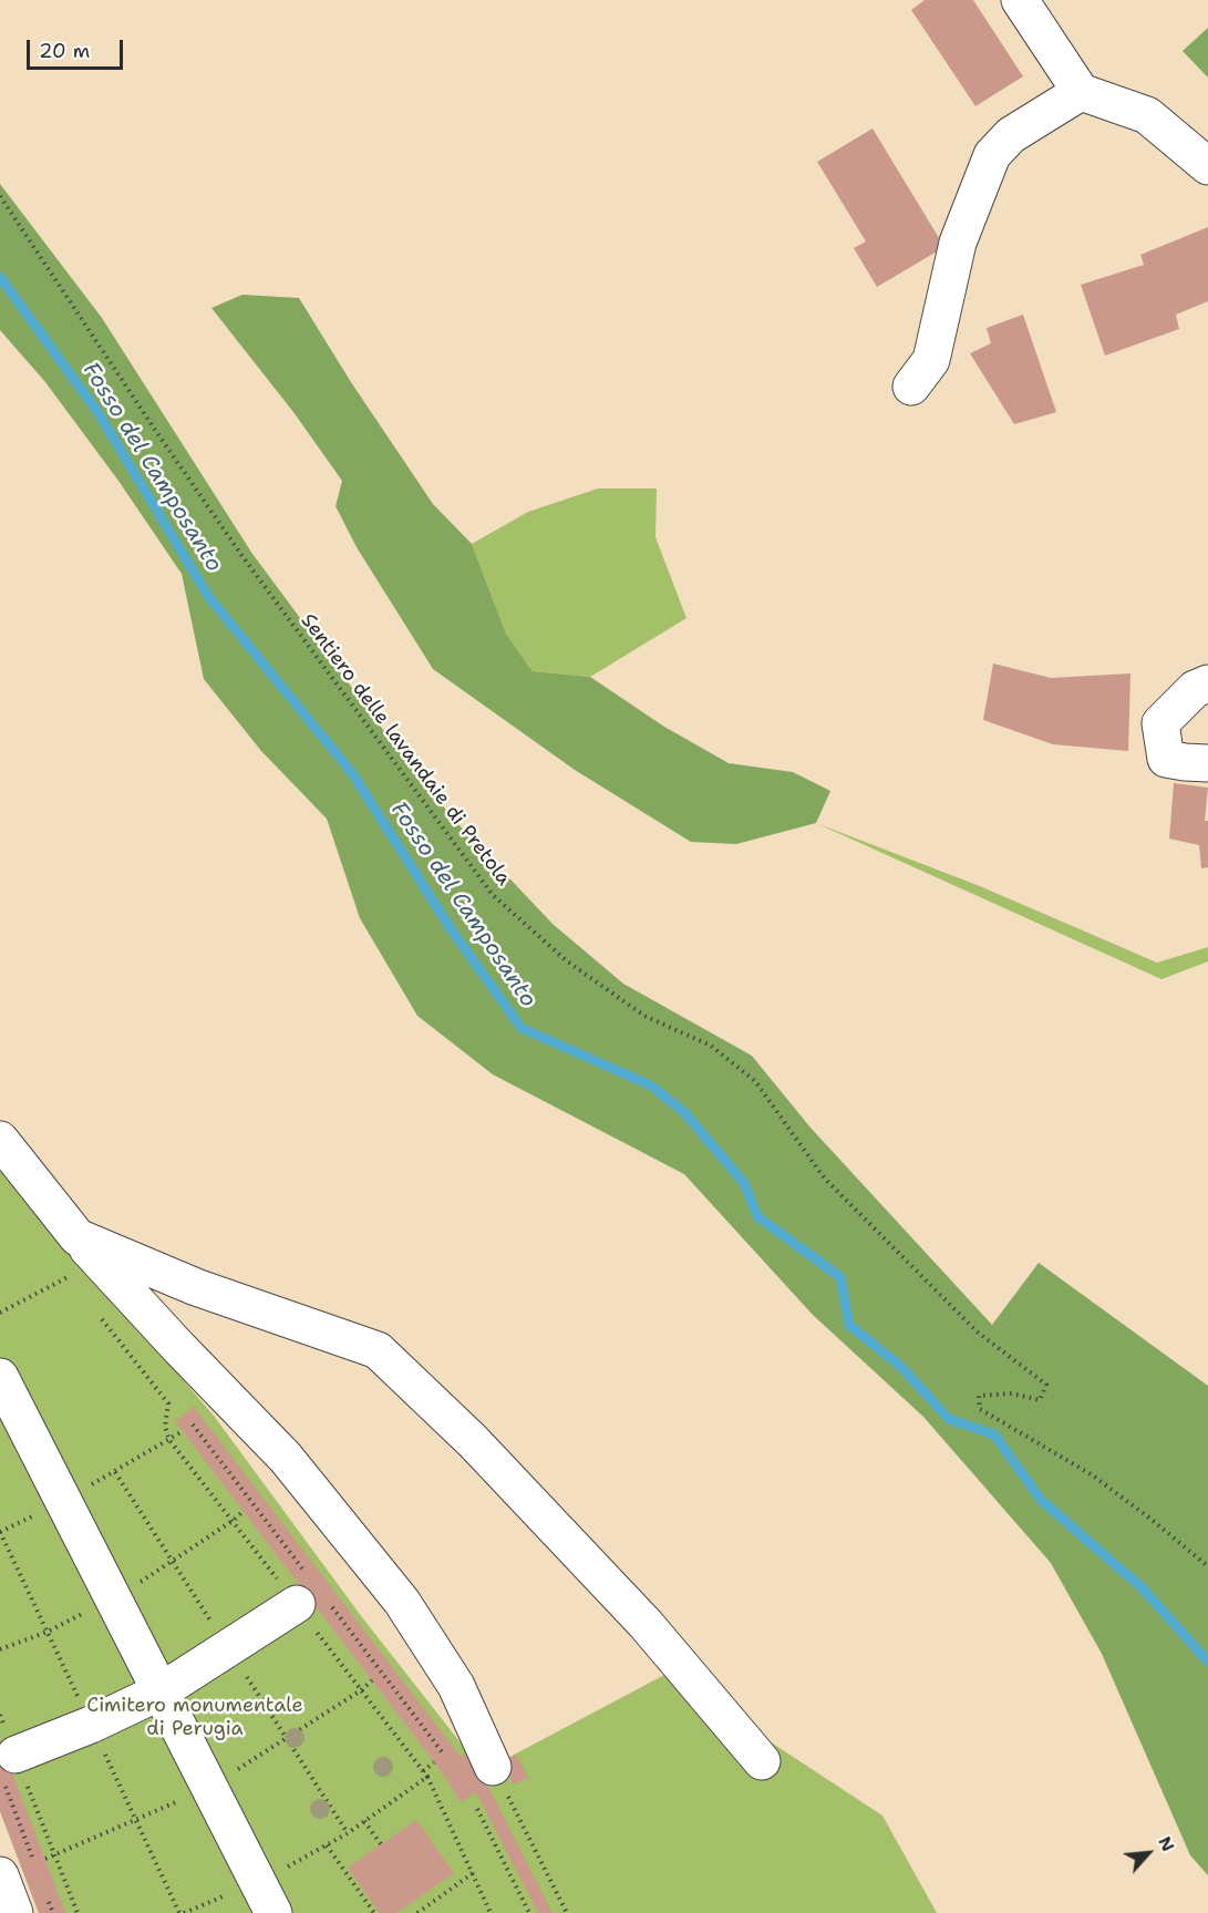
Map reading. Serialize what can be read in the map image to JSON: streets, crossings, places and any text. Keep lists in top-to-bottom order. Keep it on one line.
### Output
{"streets":{"path":["Sentiero delle lavandaie di Pretola"]},"water":["Fosso del Camposanto"],"parks":["Cimitero monumentale di Perugia"],"scale_bar":"20 m","north":"top right"}
